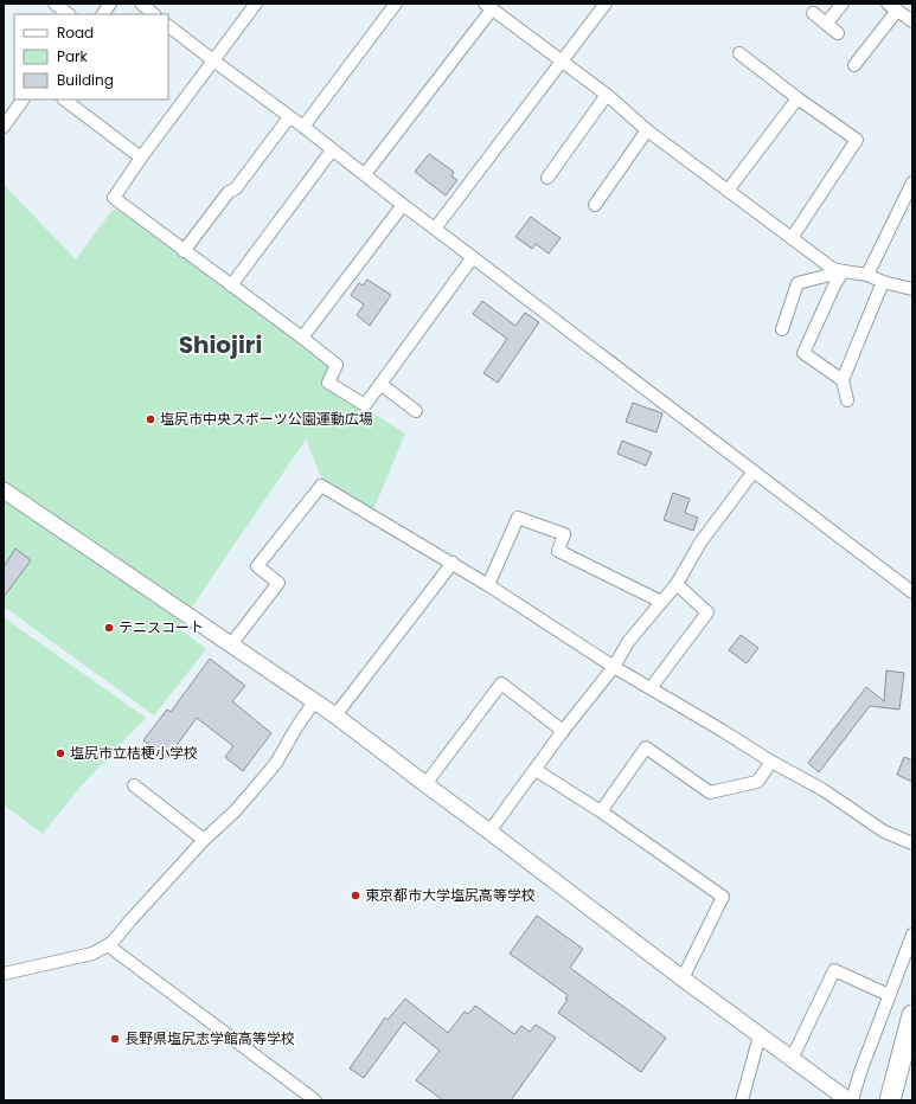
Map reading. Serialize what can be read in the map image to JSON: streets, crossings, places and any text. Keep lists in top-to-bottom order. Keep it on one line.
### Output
{"districts":["Shiojiri"],"places":["塩尻市中央スポーツ公園運動広場","テニスコート","塩尻市立桔梗小学校","東京都市大学塩尻高等学校","長野県塩尻志学館高等学校"],"legend":["Road","Park","Building"]}
